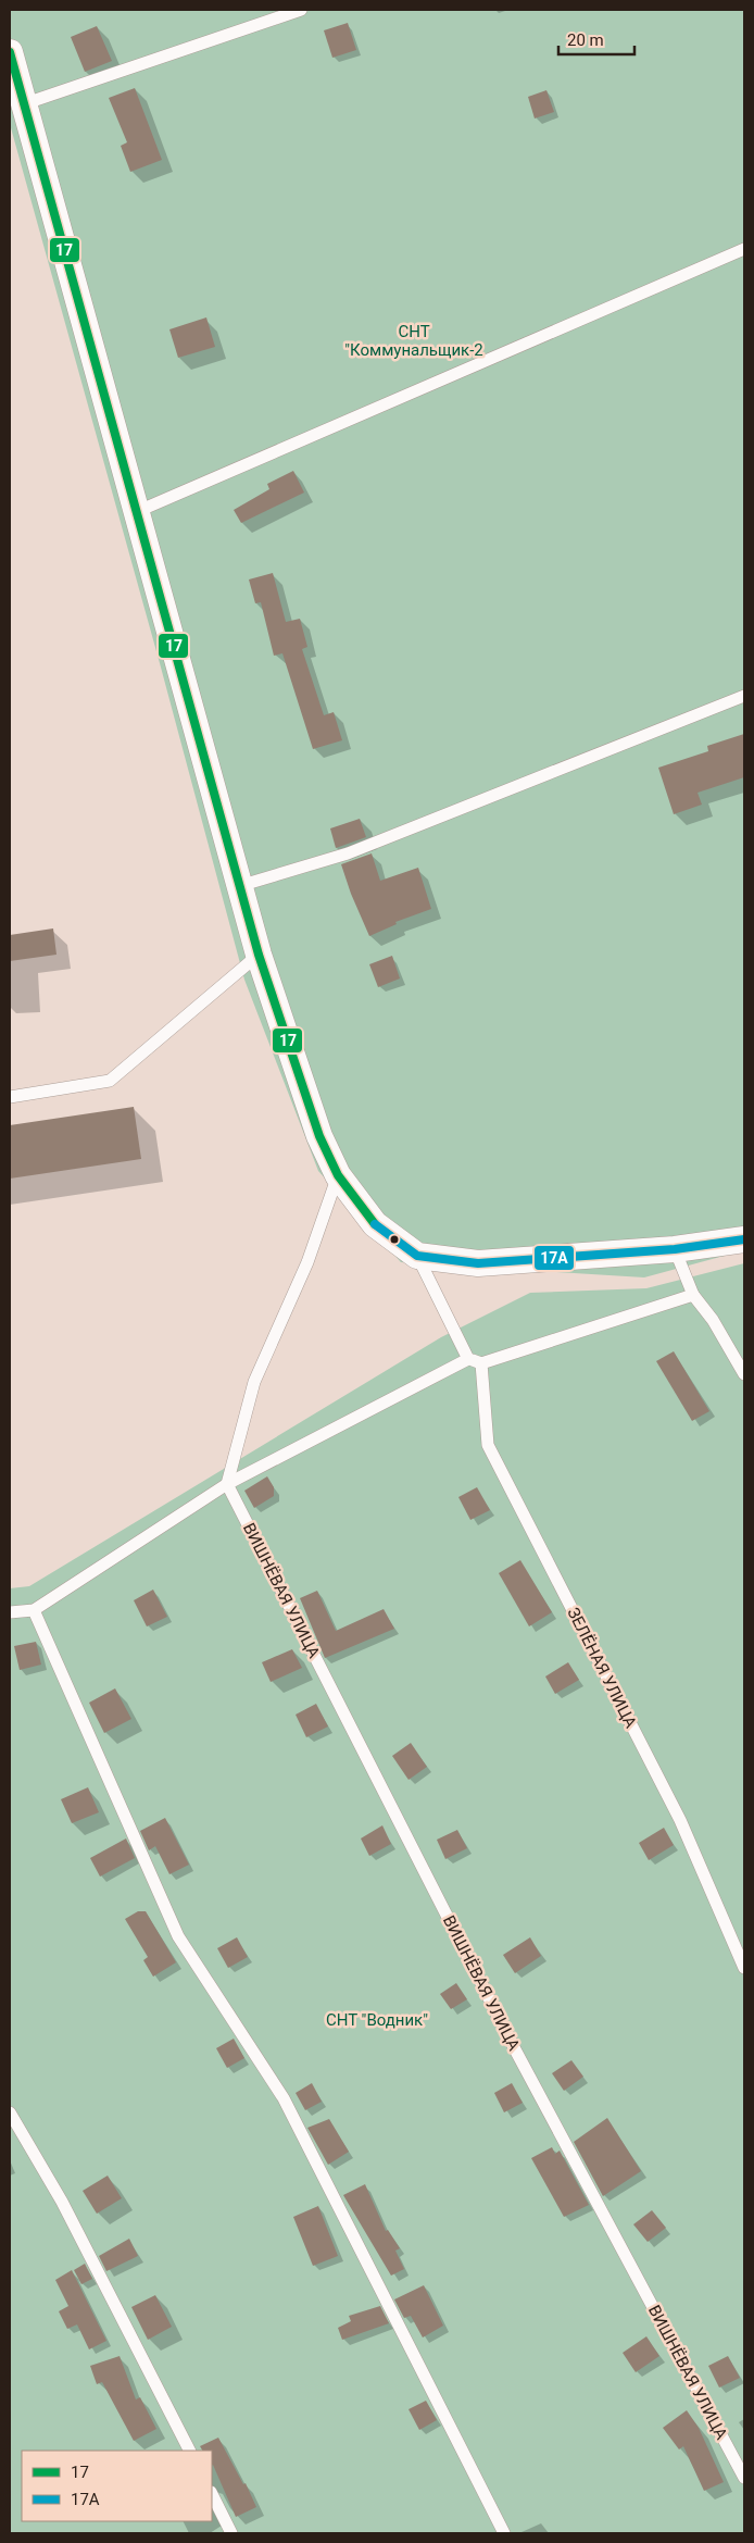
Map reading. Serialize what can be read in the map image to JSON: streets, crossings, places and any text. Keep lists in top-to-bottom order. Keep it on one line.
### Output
{"streets":{"lane":["ВИШНЁВАЯ УЛИЦА","ЗЕЛЁНАЯ УЛИЦА"]},"parks":["СНТ \"Коммунальщик-2","СНТ \"Водник\""],"lines":["transit line 17","transit line 17А"],"legend":["17","17А"],"scale_bar":"20 m"}
